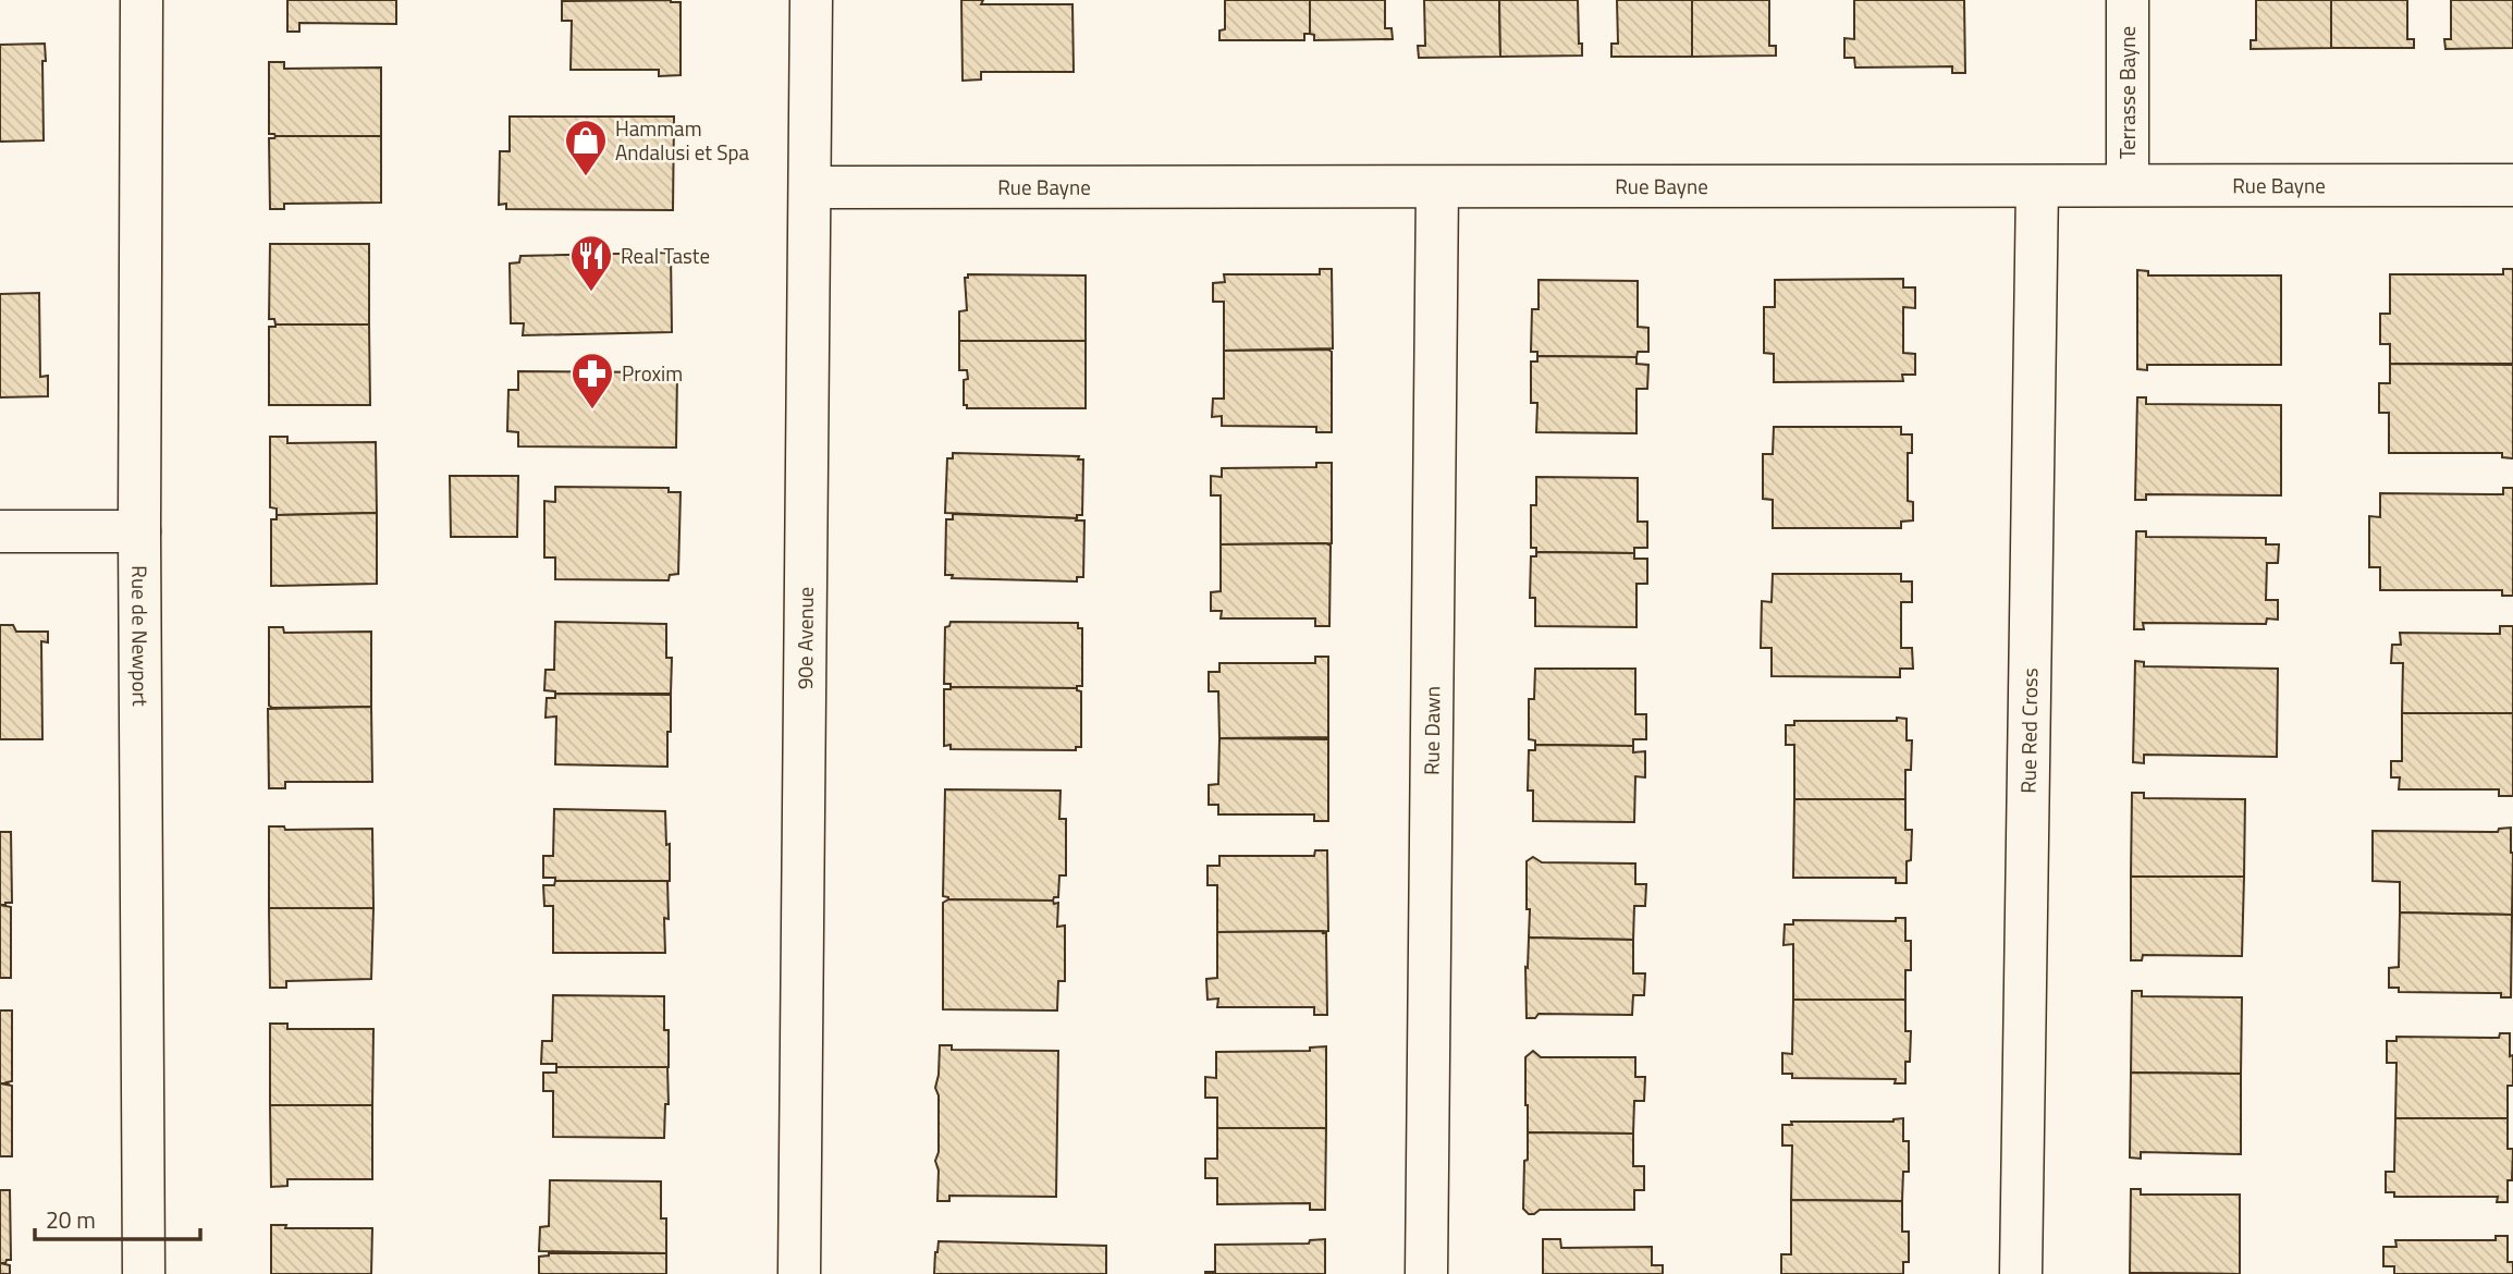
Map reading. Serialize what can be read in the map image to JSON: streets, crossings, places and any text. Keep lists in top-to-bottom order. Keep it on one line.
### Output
{"streets":{"street":["Terrasse Bayne","Rue Bayne","Rue de Newport","90e Avenue","Rue Dawn","Rue Red Cross"]},"crossings":[["Terrasse Bayne","Rue Bayne"],["Rue Bayne","90e Avenue"],["Rue Bayne","Rue Dawn"],["Rue Bayne","Rue Red Cross"]],"places":{"shop":["Hammam Andalusi et Spa"],"restaurant":["Real Taste"],"pharmacy":["Proxim"]},"scale_bar":"20 m"}
